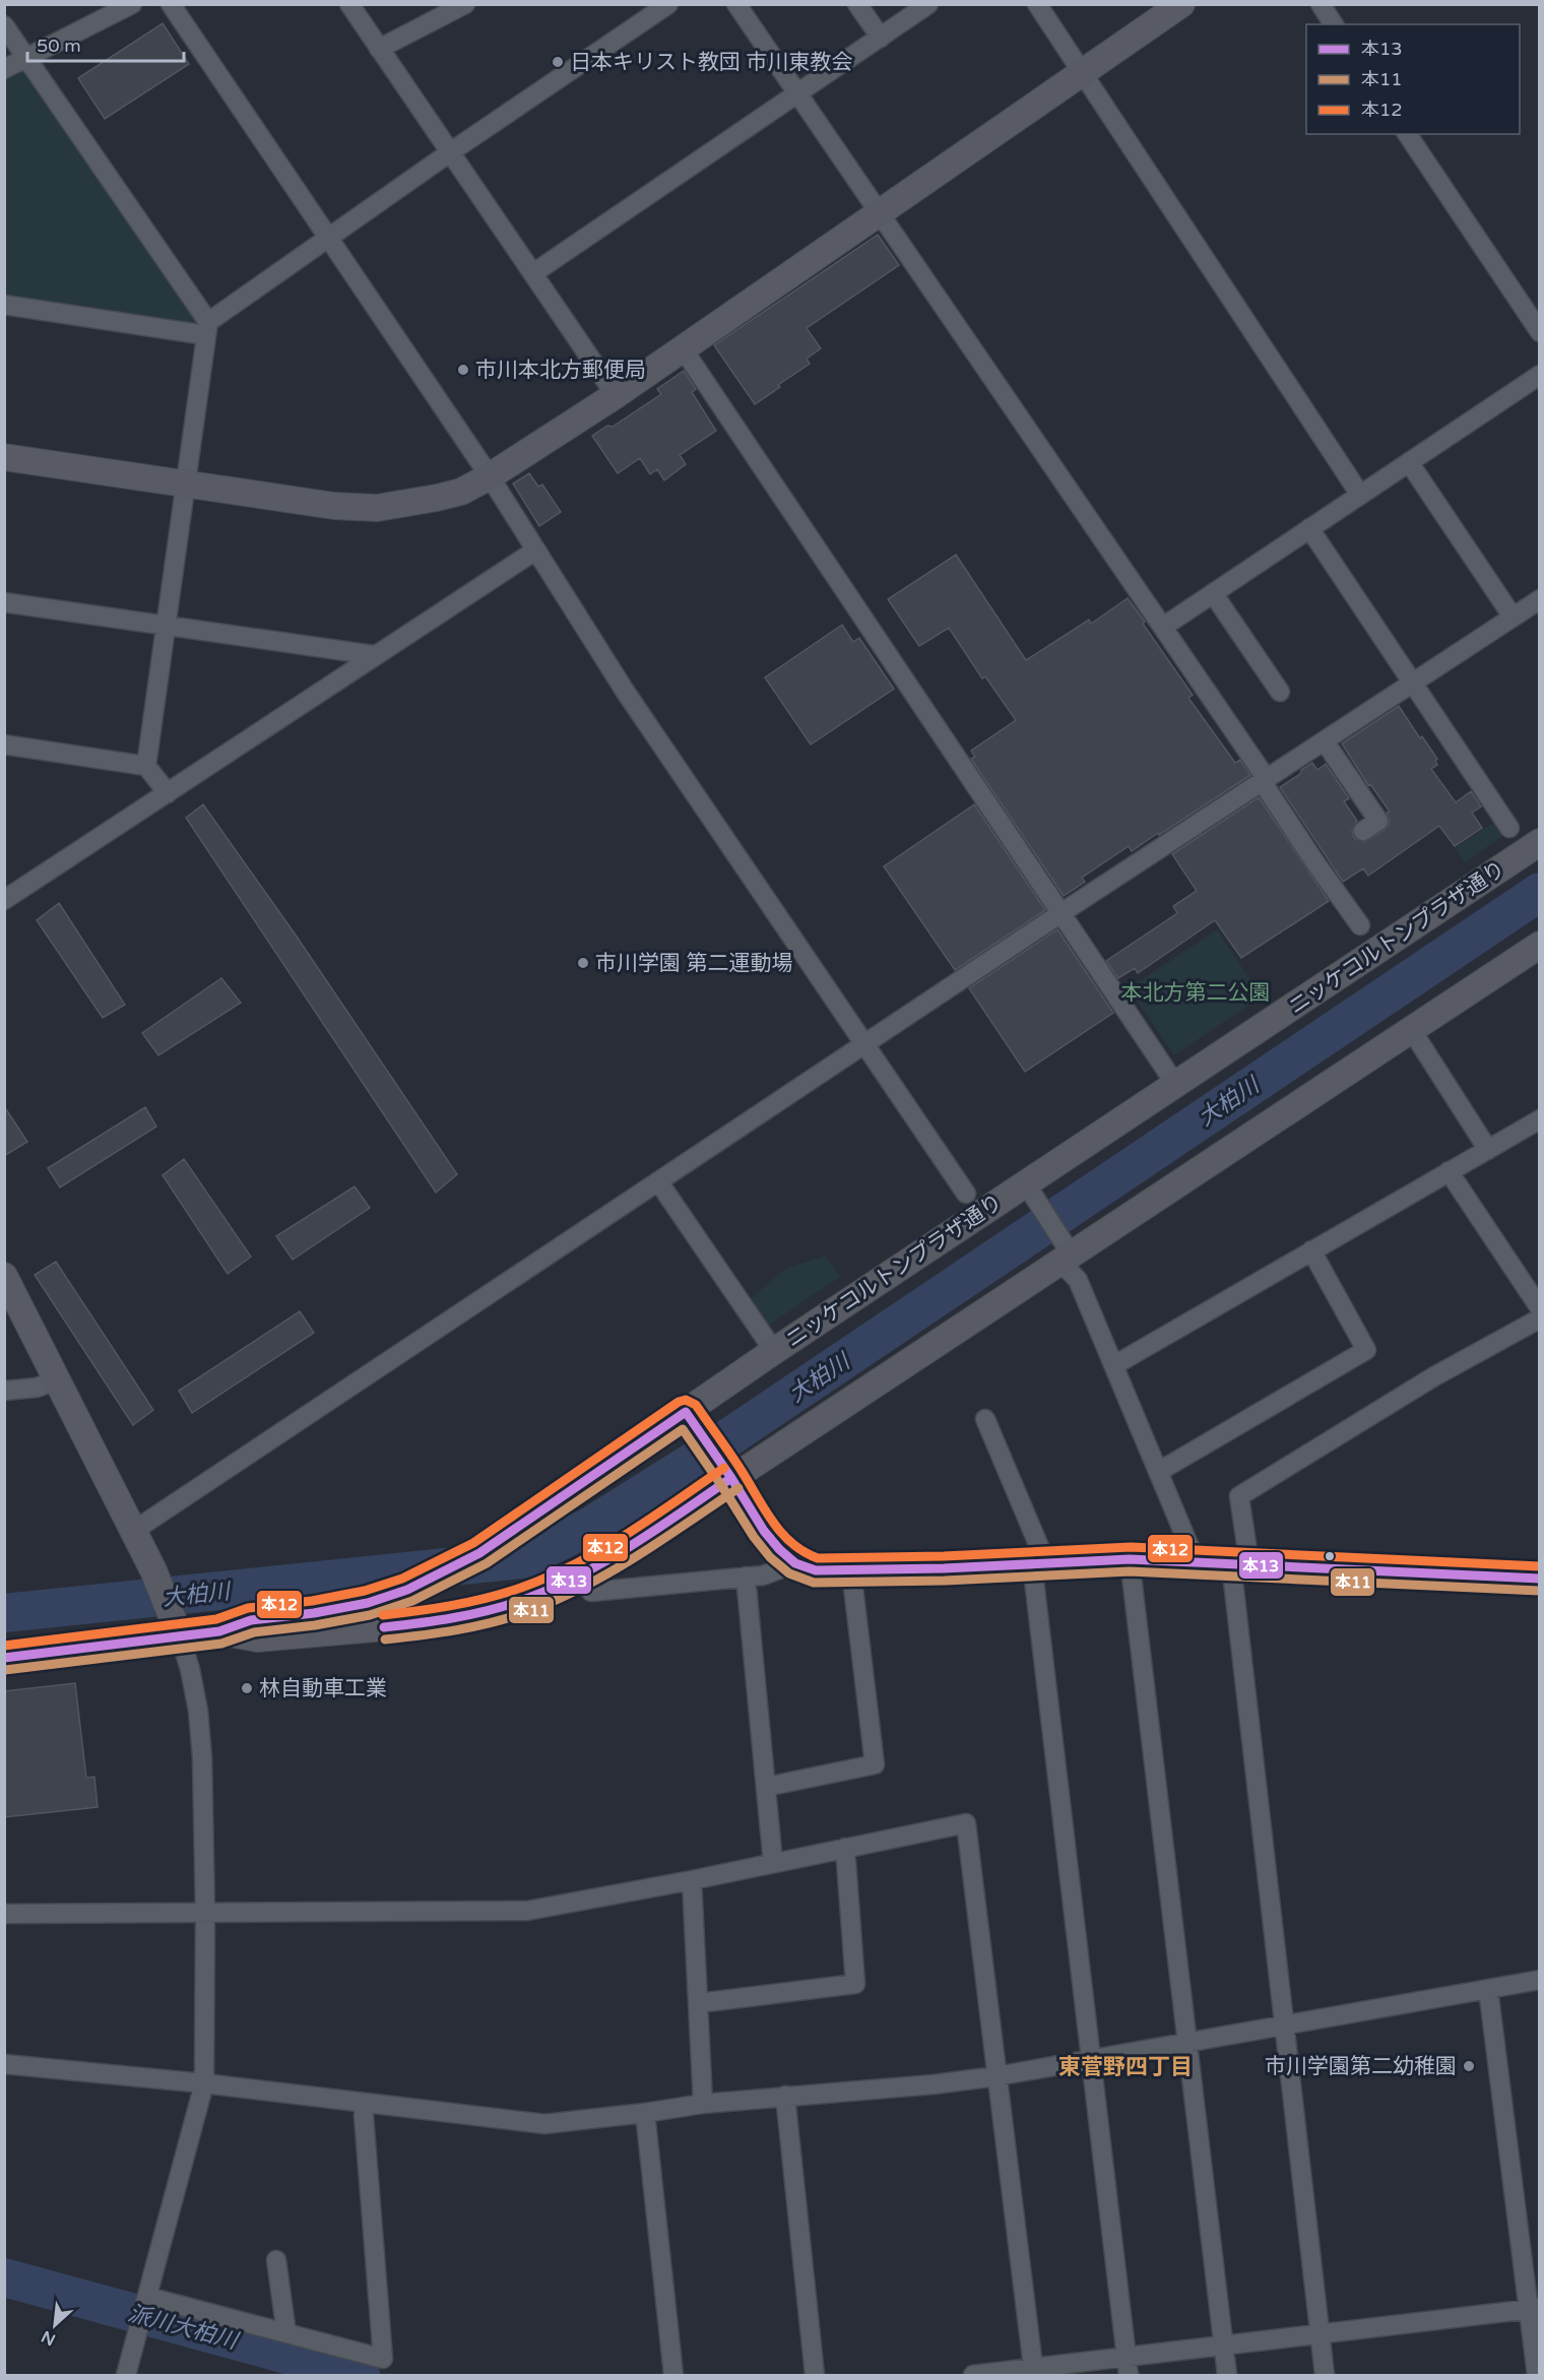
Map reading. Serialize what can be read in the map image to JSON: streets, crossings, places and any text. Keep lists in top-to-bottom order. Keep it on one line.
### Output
{"streets":{"street":["ニッケコルトンプラザ通り"]},"districts":["東菅野四丁目"],"water":["大柏川","派川大柏川"],"parks":["本北方第二公園"],"places":["日本キリスト教団 市川東教会","市川本北方郵便局","市川学園 第二運動場","林自動車工業","市川学園第二幼稚園"],"lines":["transit line 本12","transit line 本13","transit line 本11"],"legend":["本13","本11","本12"],"scale_bar":"50 m","north":"bottom left"}
